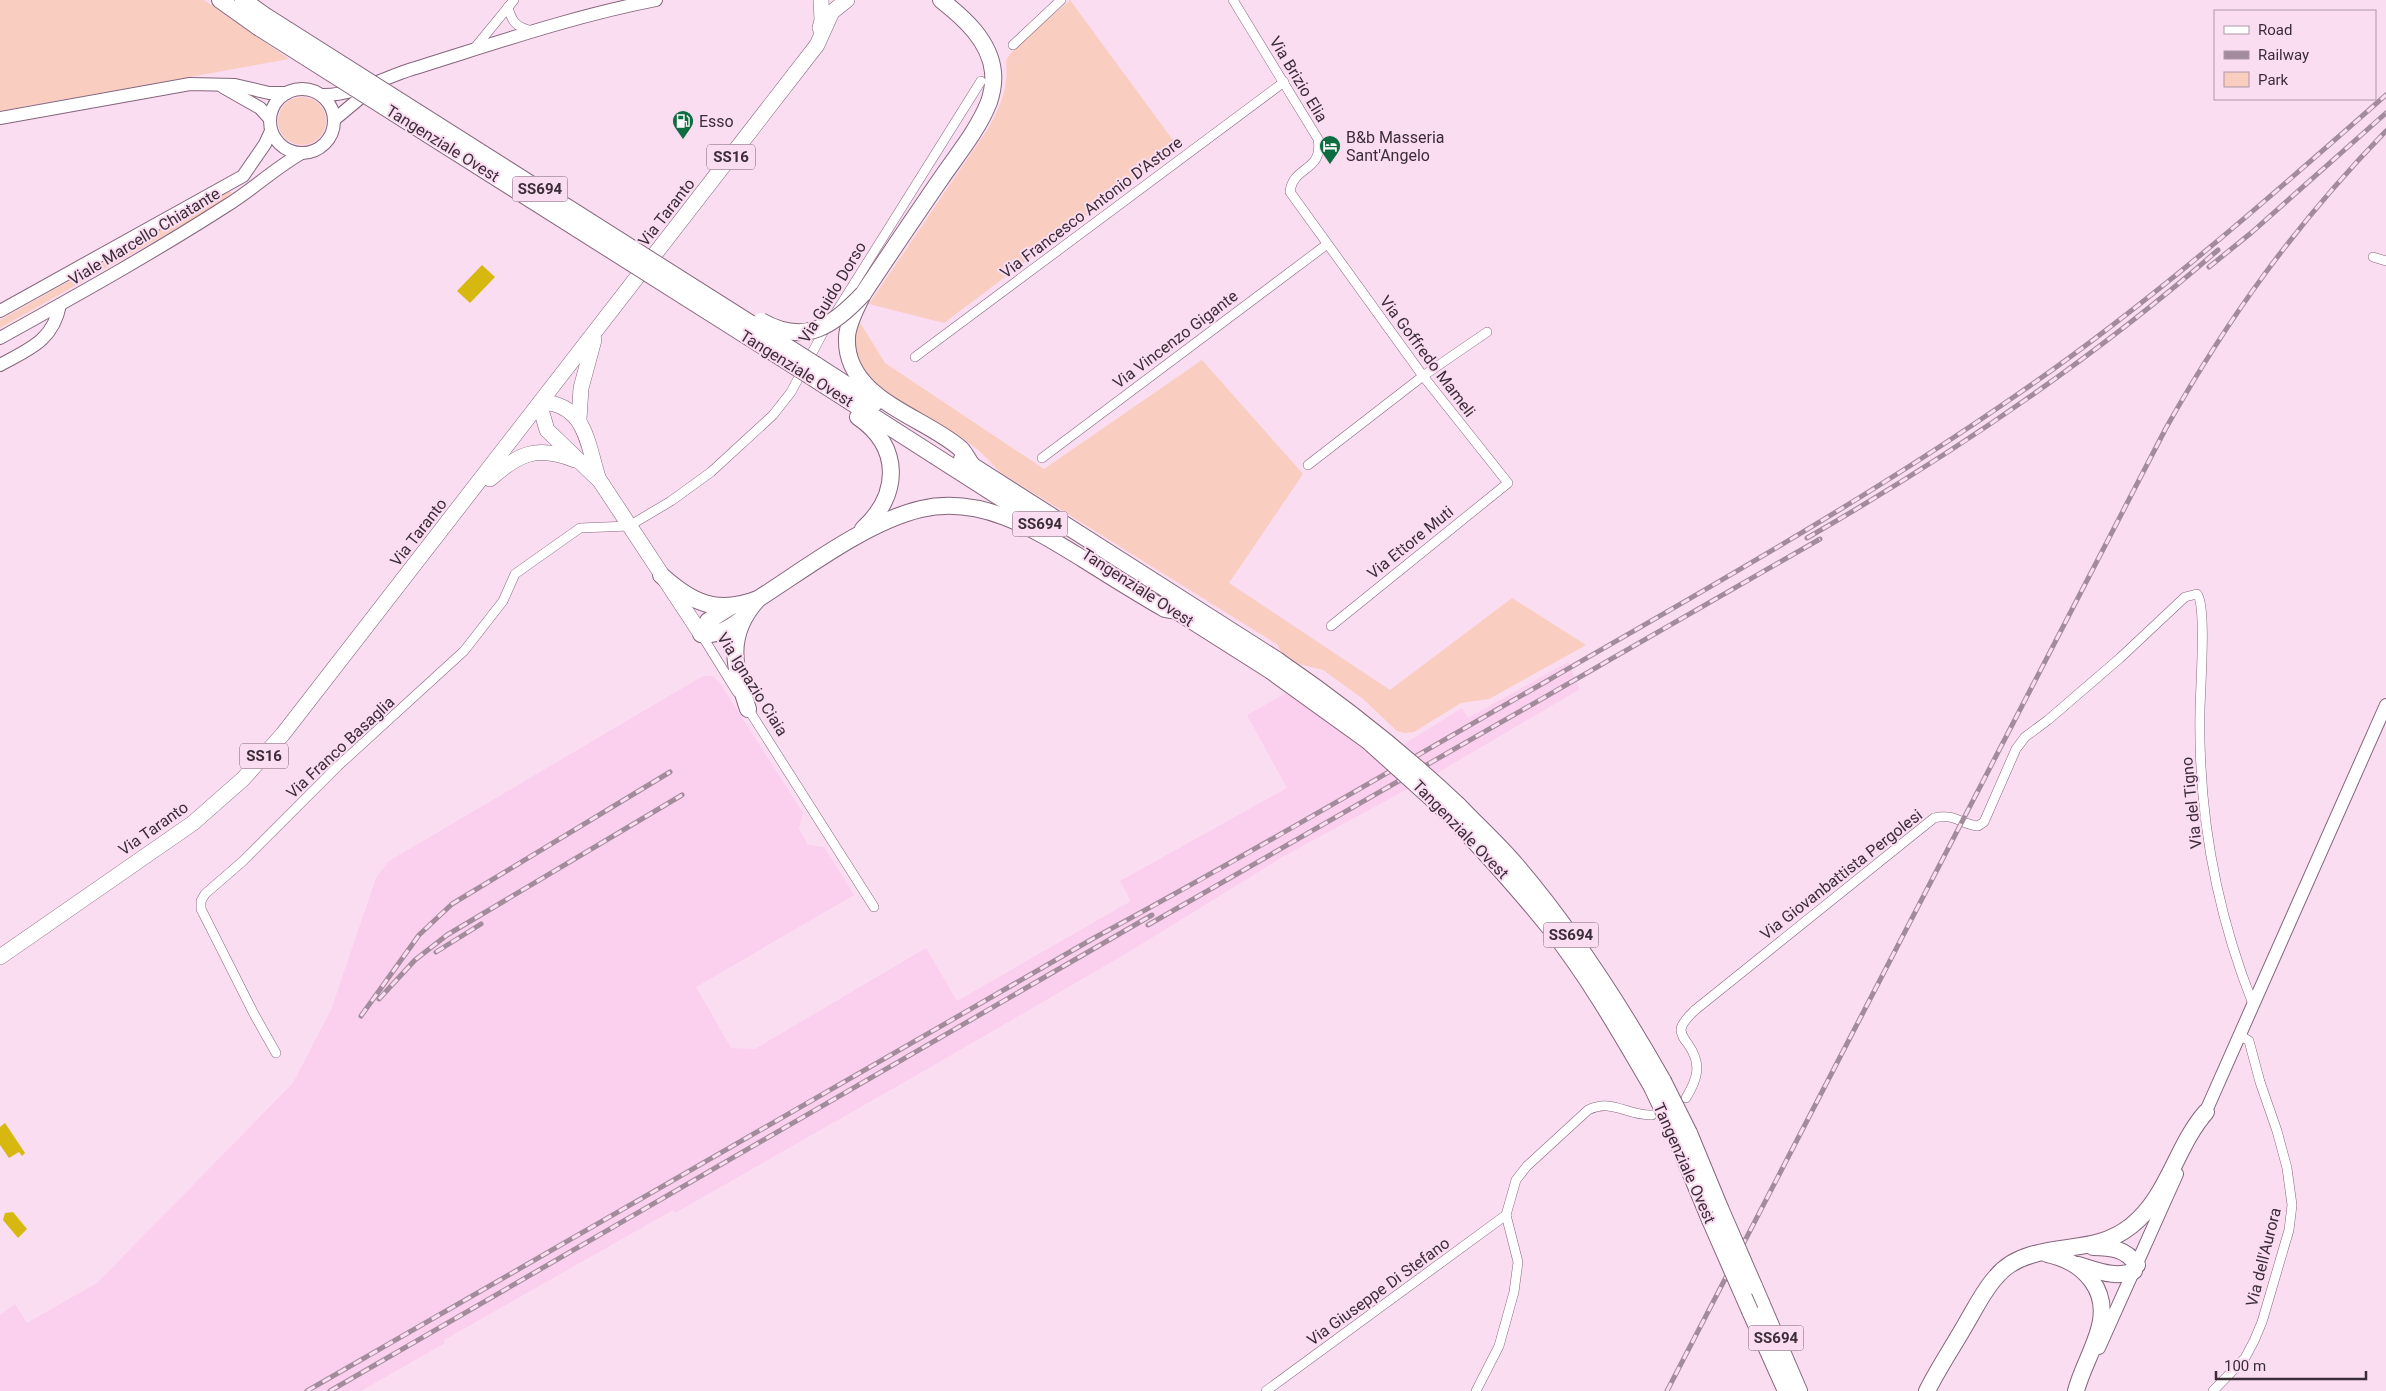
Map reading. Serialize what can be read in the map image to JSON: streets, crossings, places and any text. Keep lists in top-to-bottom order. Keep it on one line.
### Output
{"streets":{"highway":["Tangenziale Ovest","SS694"],"main road":["SS16","Via Taranto","Via Ignazio Ciaia"],"street":["Via Brizio Elia","Via Francesco Antonio D'Astore","Viale Marcello Chiatante","Via Guido Dorso","Via Vincenzo Gigante","Via Goffredo Mameli","Via Ettore Muti","Via Franco Basaglia","Via del Tigno","Via Giovanbattista Pergolesi","Via dell'Aurora","Via Giuseppe Di Stefano"]},"crossings":[["Via Brizio Elia","Via Francesco Antonio D'Astore"],["Via Brizio Elia","Via Vincenzo Gigante"],["Via Brizio Elia","Via Goffredo Mameli"],["Via Taranto","Via Ignazio Ciaia"],["Via Guido Dorso","Via Ignazio Ciaia"],["Via Guido Dorso","Via Franco Basaglia"],["Via Vincenzo Gigante","Via Goffredo Mameli"],["Via Goffredo Mameli","Via Ettore Muti"],["Via Ignazio Ciaia","Via Franco Basaglia"],["Via del Tigno","Via Giovanbattista Pergolesi"]],"places":{"fuel station":["Esso"],"hotel":["B&b Masseria Sant'Angelo"]},"legend":["Road","Railway","Park"],"scale_bar":"100 m"}
